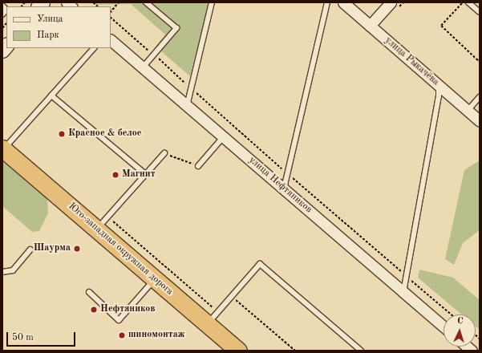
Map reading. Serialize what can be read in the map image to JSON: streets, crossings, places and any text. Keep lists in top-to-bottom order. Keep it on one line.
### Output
{"streets":{"highway":["Юго-западная окружная дорога"],"street":["улица Рыкачёва","улица Нефтяников"]},"places":["Красное & белое","Магнит","Шаурма","Нефтяников","шиномонтаж"],"legend":["Улица","Парк"],"scale_bar":"50 m","north":"top"}
